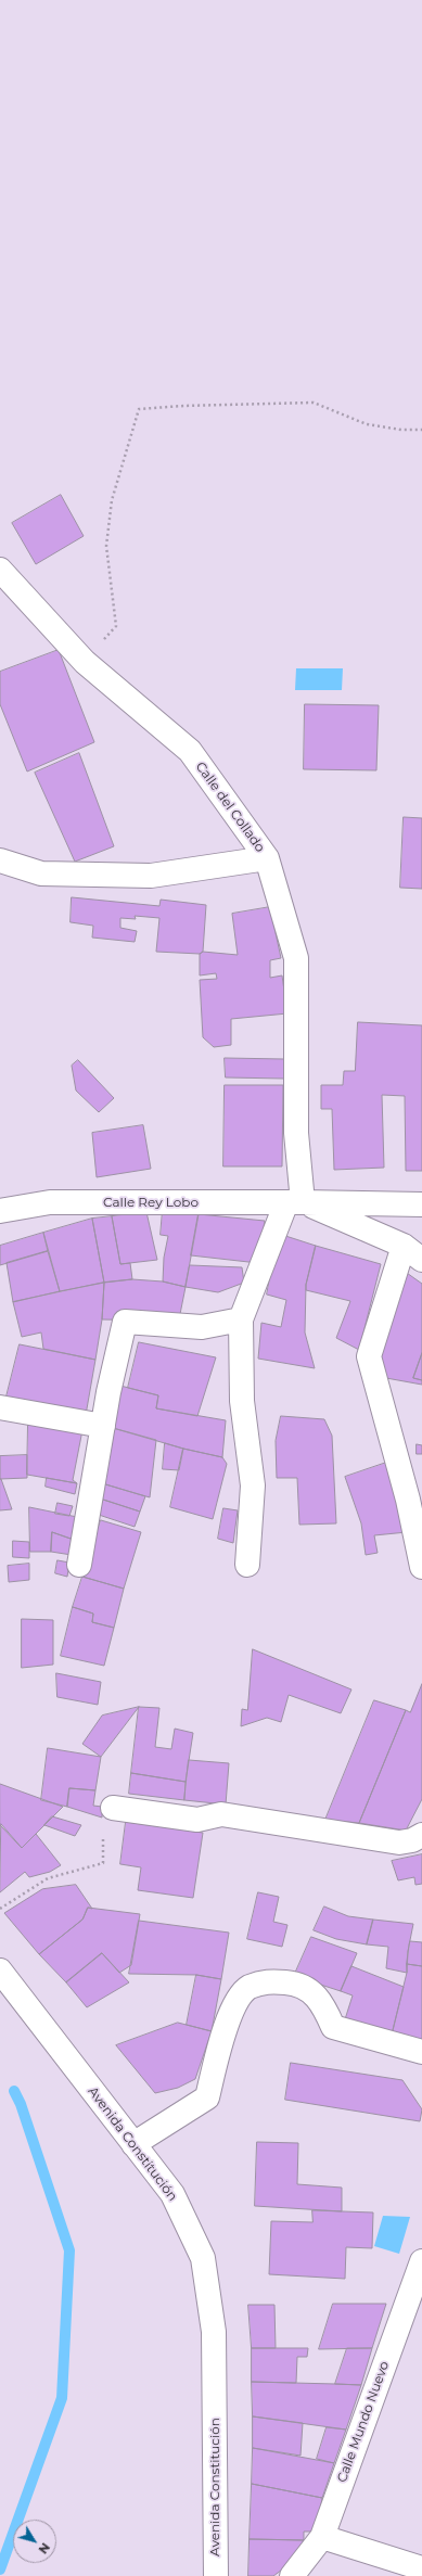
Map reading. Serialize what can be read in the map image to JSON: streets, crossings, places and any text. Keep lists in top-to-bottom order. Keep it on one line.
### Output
{"streets":{"street":["Calle del Collado","Calle Rey Lobo","Avenida Constitución","Calle Mundo Nuevo"]},"crossings":[["Calle del Collado","Calle Rey Lobo"]],"north":"bottom right"}
